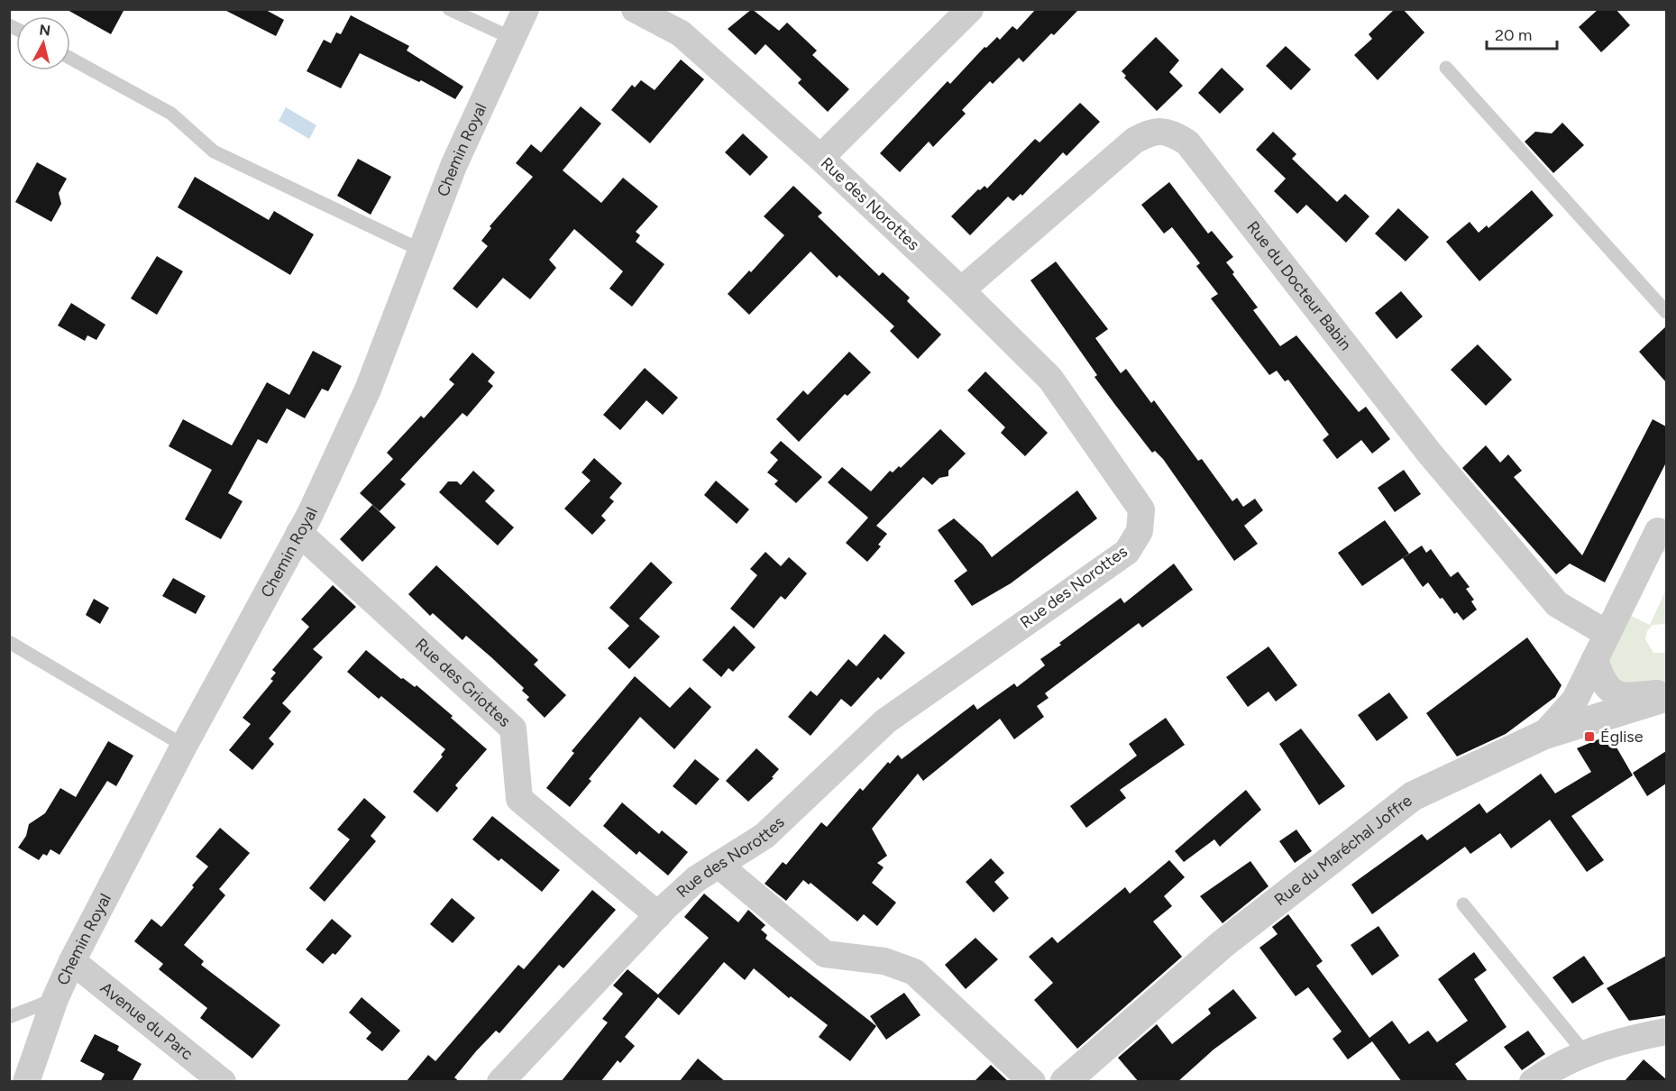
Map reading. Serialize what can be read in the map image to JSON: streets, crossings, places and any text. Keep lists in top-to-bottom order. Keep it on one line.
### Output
{"streets":{"street":["Chemin Royal","Rue des Norottes","Rue du Docteur Babin","Rue des Griottes","Rue du Maréchal Joffre","Avenue du Parc"]},"crossings":[["Chemin Royal","Rue des Griottes"],["Chemin Royal","Avenue du Parc"],["Rue des Norottes","Rue du Docteur Babin"],["Rue des Norottes","Rue des Griottes"]],"places":{"transit":["Église"]},"scale_bar":"20 m","north":"top"}
